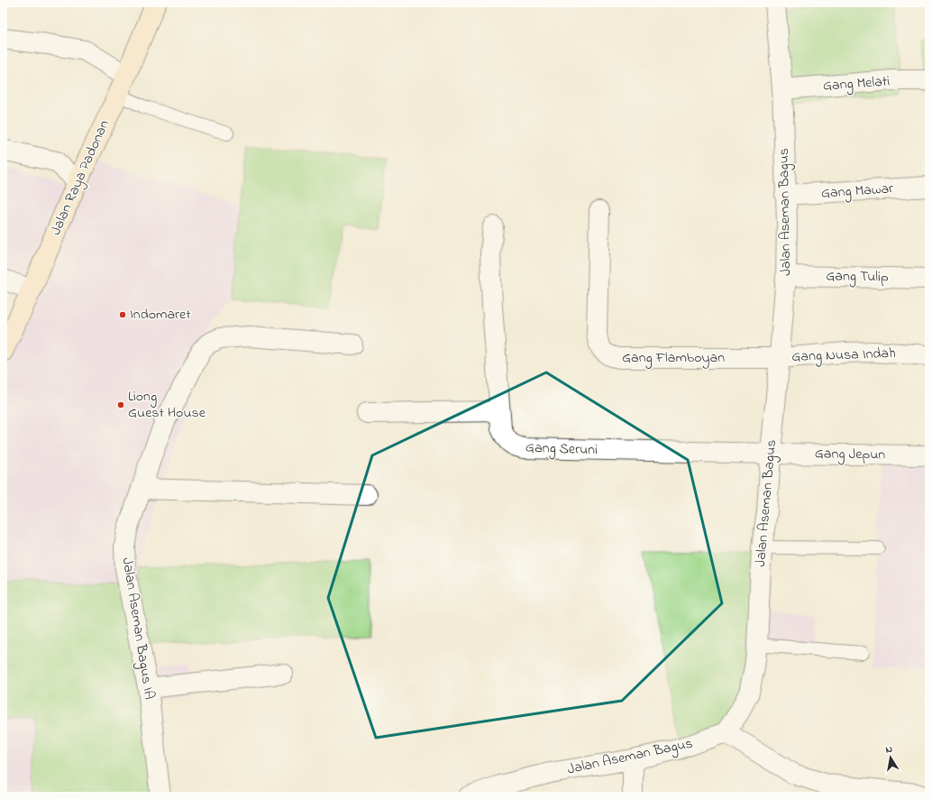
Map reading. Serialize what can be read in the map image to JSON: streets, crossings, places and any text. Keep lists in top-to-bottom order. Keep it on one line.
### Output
{"streets":{"main road":["Jalan Raya Padonan"],"street":["Gang Melati","Gang Mawar","Jalan Aseman Bagus","Gang Tulip","Gang Nusa Indah","Gang Flamboyan","Gang Seruni","Gang Jepun","Jalan Aseman Bagus IA"]},"crossings":[["Gang Melati","Jalan Aseman Bagus"],["Gang Mawar","Jalan Aseman Bagus"],["Jalan Aseman Bagus","Gang Tulip"],["Jalan Aseman Bagus","Gang Nusa Indah"],["Jalan Aseman Bagus","Gang Flamboyan"],["Jalan Aseman Bagus","Gang Seruni"],["Jalan Aseman Bagus","Gang Jepun"],["Gang Nusa Indah","Gang Flamboyan"],["Gang Seruni","Gang Jepun"]],"places":["Indomaret","Liong Guest House"],"north":"top"}
